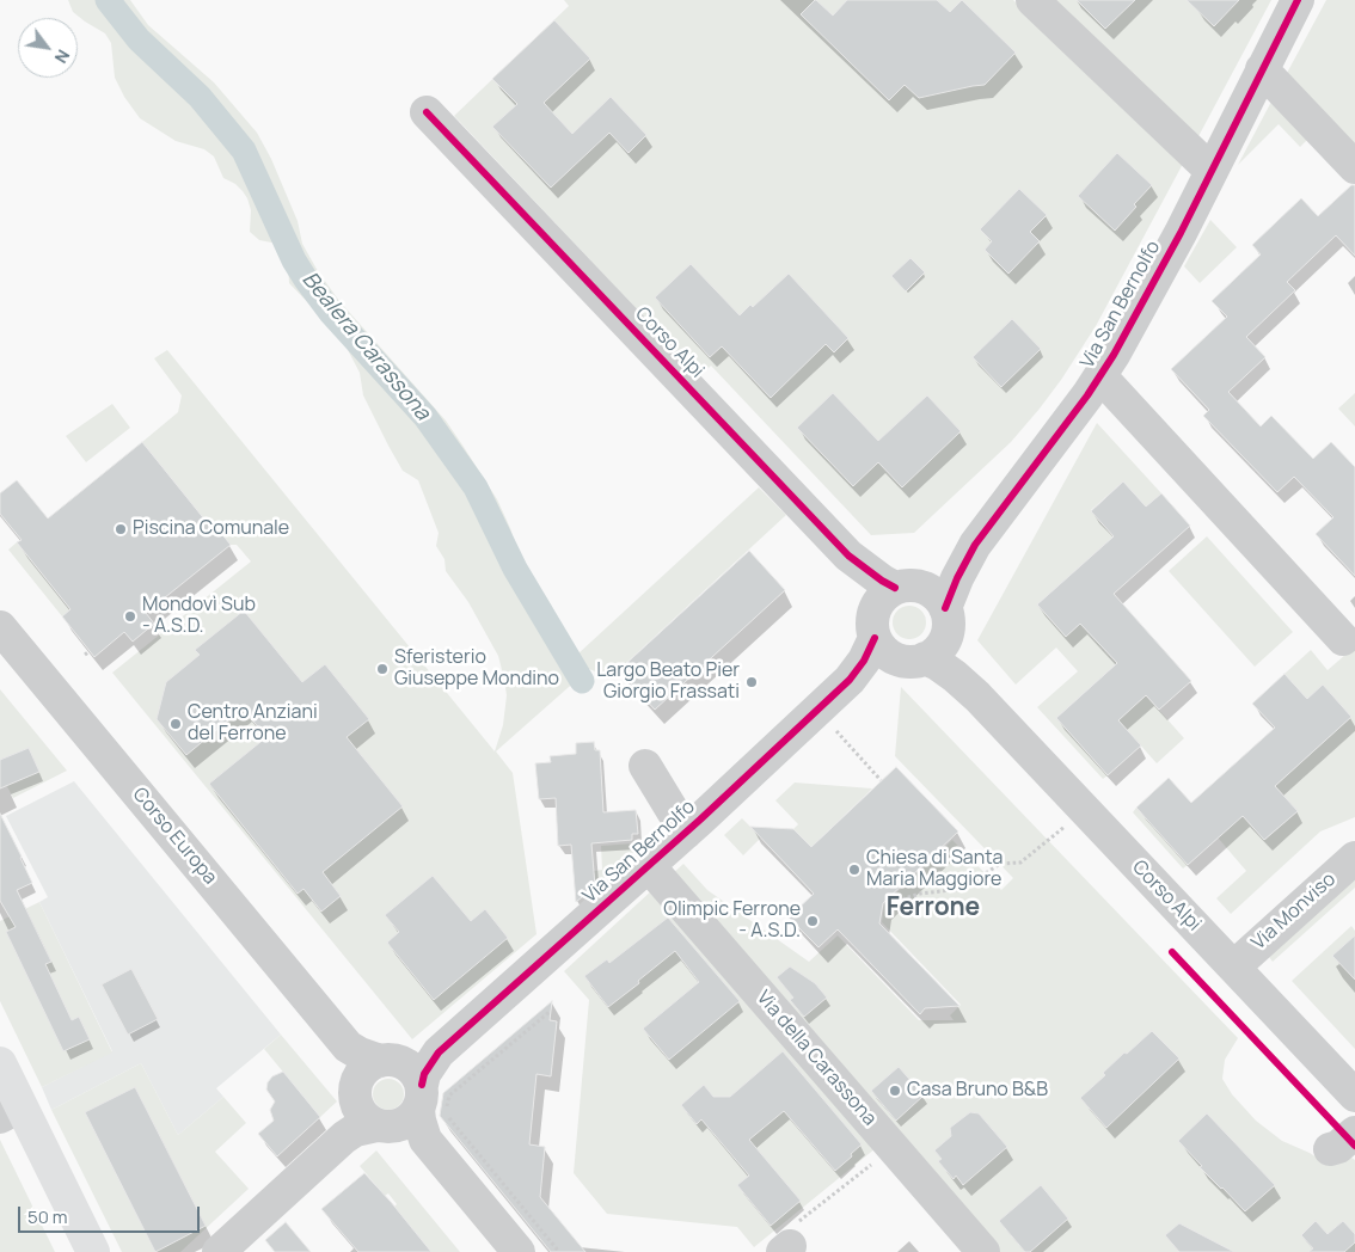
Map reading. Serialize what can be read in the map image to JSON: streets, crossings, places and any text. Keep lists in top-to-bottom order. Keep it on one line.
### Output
{"streets":{"street":["Via San Bernolfo","Corso Alpi","Corso Europa","Via Monviso","Via della Carassona"]},"crossings":[["Via San Bernolfo","Corso Alpi"],["Via San Bernolfo","Corso Europa"],["Via San Bernolfo","Via della Carassona"],["Corso Alpi","Via Monviso"]],"districts":["Ferrone"],"water":["Bealera Carassona"],"places":["Piscina Comunale","Mondovì Sub - A.S.D.","Sferisterio Giuseppe Mondino","Largo Beato Pier Giorgio Frassati","Centro Anziani del Ferrone","Chiesa di Santa Maria Maggiore","Olimpic Ferrone - A.S.D.","Casa Bruno B&B"],"scale_bar":"50 m","north":"bottom right"}
